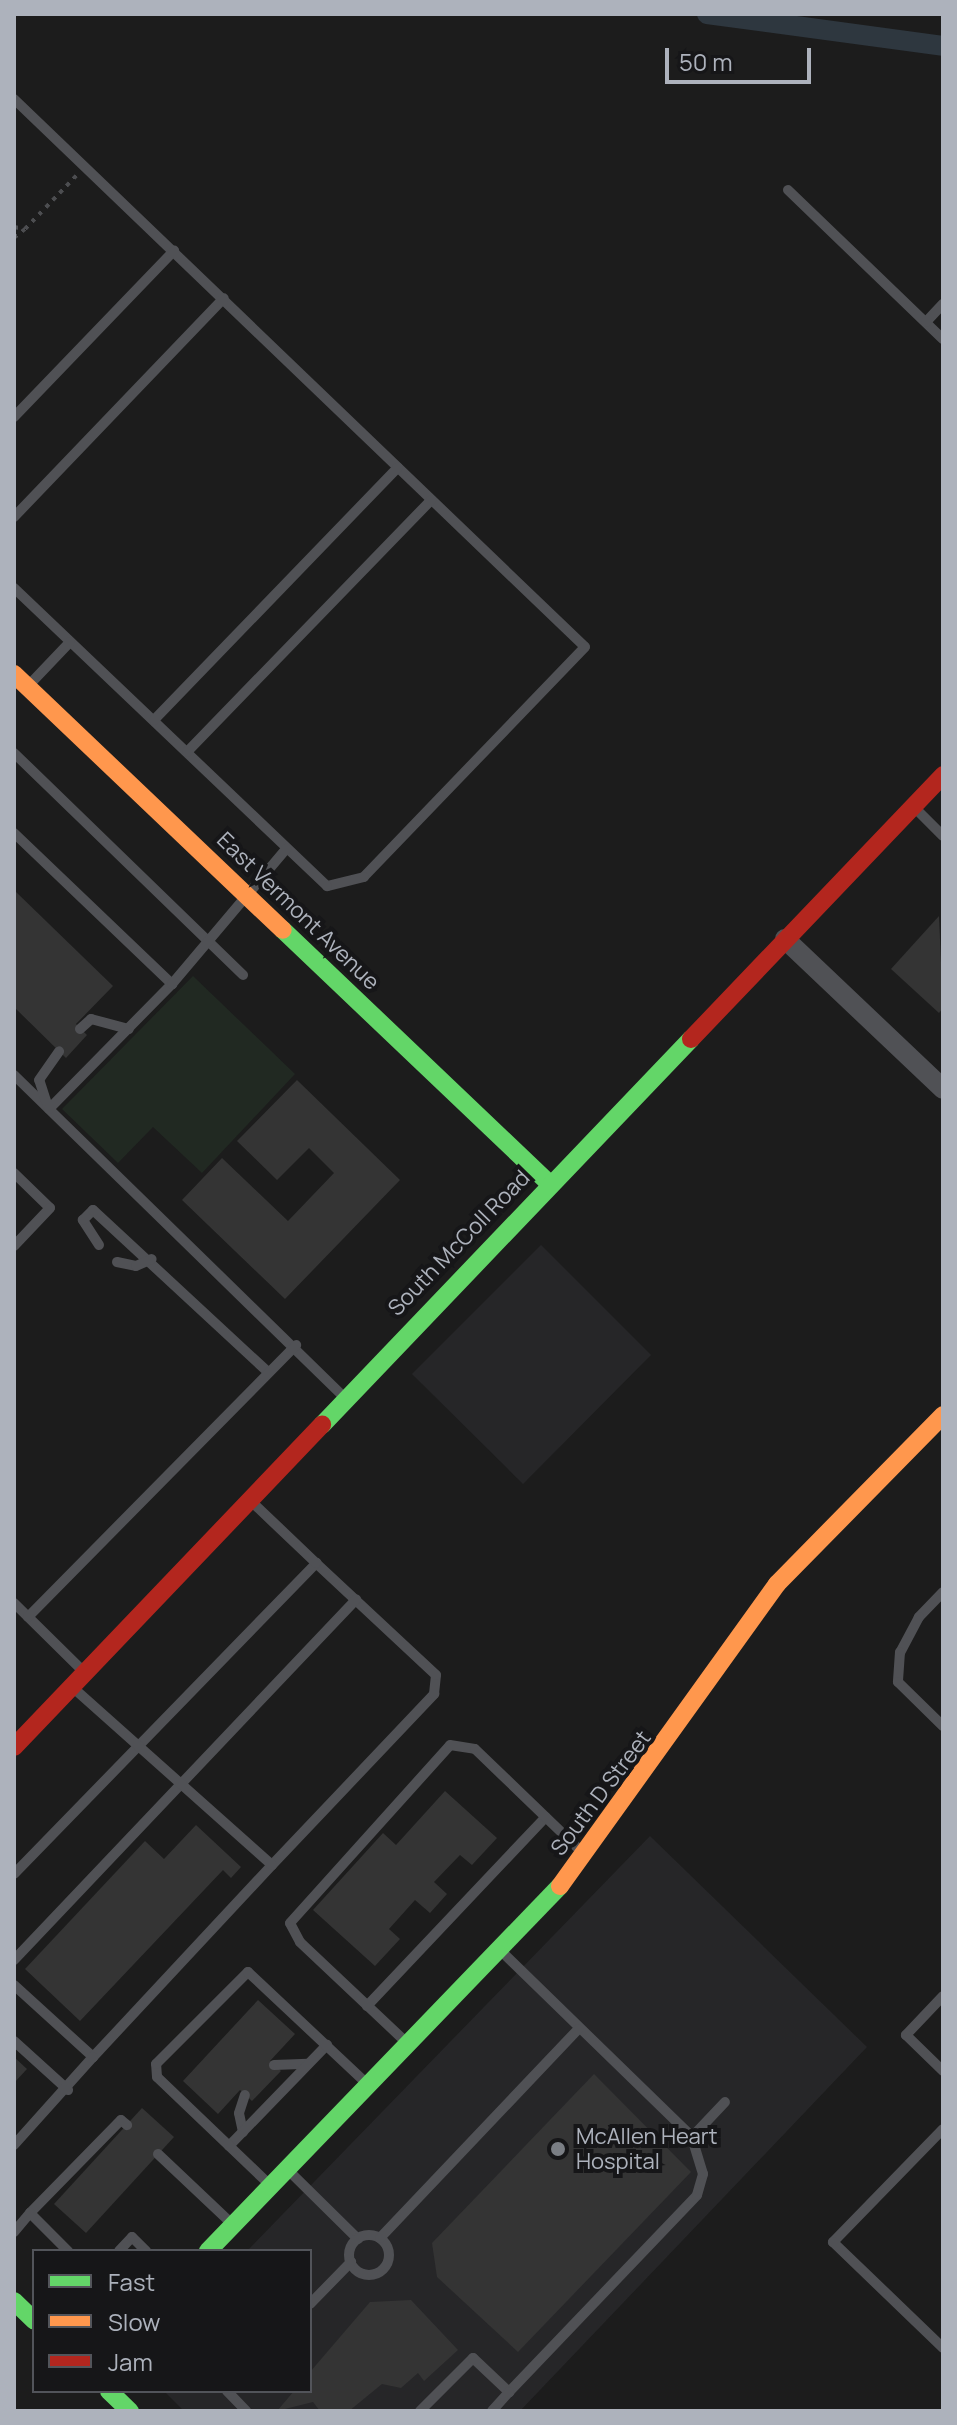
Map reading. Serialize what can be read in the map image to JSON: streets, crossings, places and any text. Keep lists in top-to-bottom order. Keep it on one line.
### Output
{"streets":{"street":["East Vermont Avenue","South McColl Road","South D Street"]},"crossings":[["East Vermont Avenue","South McColl Road"]],"places":["McAllen Heart Hospital"],"legend":["Fast","Slow","Jam"],"scale_bar":"50 m"}
